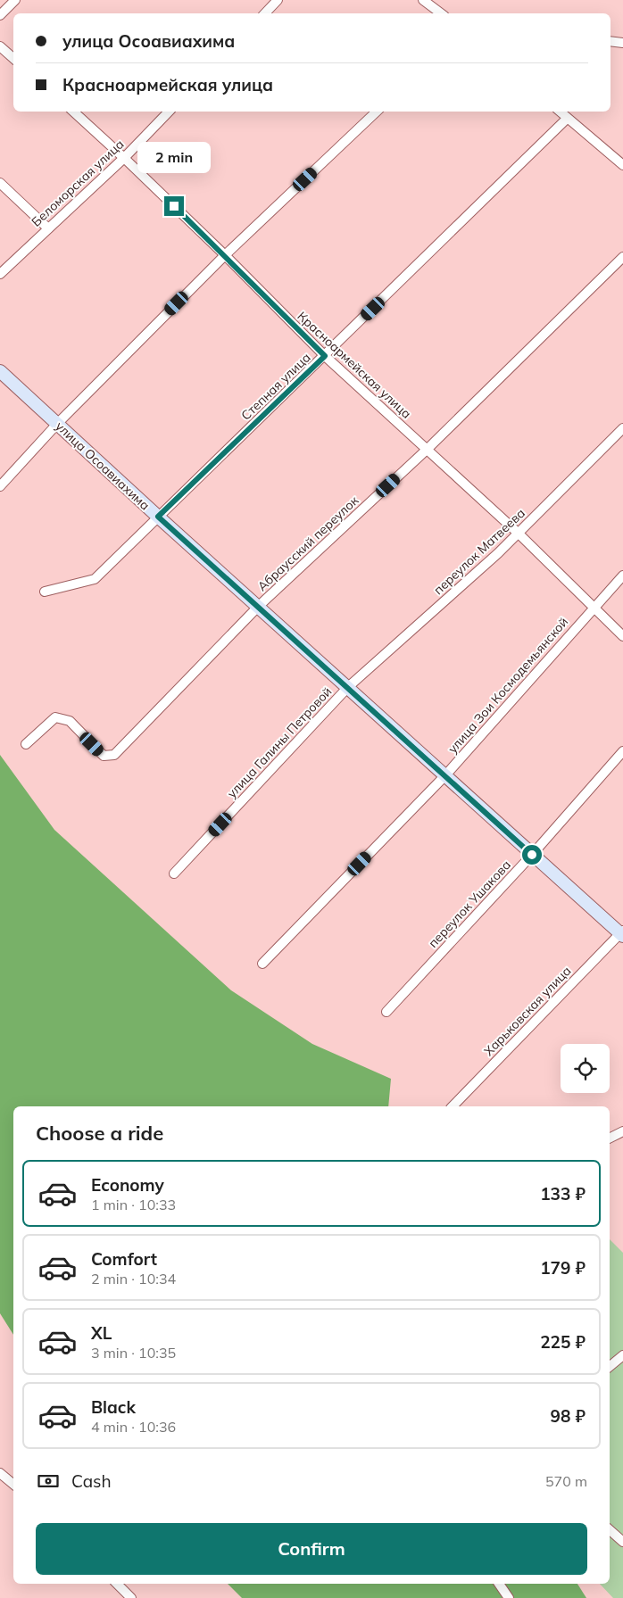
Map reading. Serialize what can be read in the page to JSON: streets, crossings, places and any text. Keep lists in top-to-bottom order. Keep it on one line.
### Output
{"streets":{"street":["Беломорская улица","Красноармейская улица","Степная улица","улица Осоавиахима","Абраусский переулок","переулок Матвеева","улица Зои Космодемьянской","улица Галины Петровой","переулок Ушакова","Харьковская улица"]},"crossings":[["Беломорская улица","Красноармейская улица"],["Красноармейская улица","Степная улица"],["Красноармейская улица","Абраусский переулок"],["Красноармейская улица","переулок Матвеева"],["Красноармейская улица","улица Зои Космодемьянской"],["Степная улица","улица Осоавиахима"],["улица Осоавиахима","Абраусский переулок"],["улица Осоавиахима","переулок Матвеева"],["улица Осоавиахима","улица Зои Космодемьянской"],["улица Осоавиахима","улица Галины Петровой"],["улица Осоавиахима","переулок Ушакова"],["улица Осоавиахима","Харьковская улица"],["переулок Матвеева","улица Галины Петровой"]],"page":{"banner":["улица Осоавиахима","Красноармейская улица"],"bubble":"2 min","heading":"Choose a ride","list":[{"name":"Economy","note":"1 min · 10:33","value":"133 ₽"},{"name":"Comfort","note":"2 min · 10:34","value":"179 ₽"},{"name":"XL","note":"3 min · 10:35","value":"225 ₽"},{"name":"Black","note":"4 min · 10:36","value":"98 ₽"}],"pay":["Cash","570 m"],"buttons":"Confirm"}}
